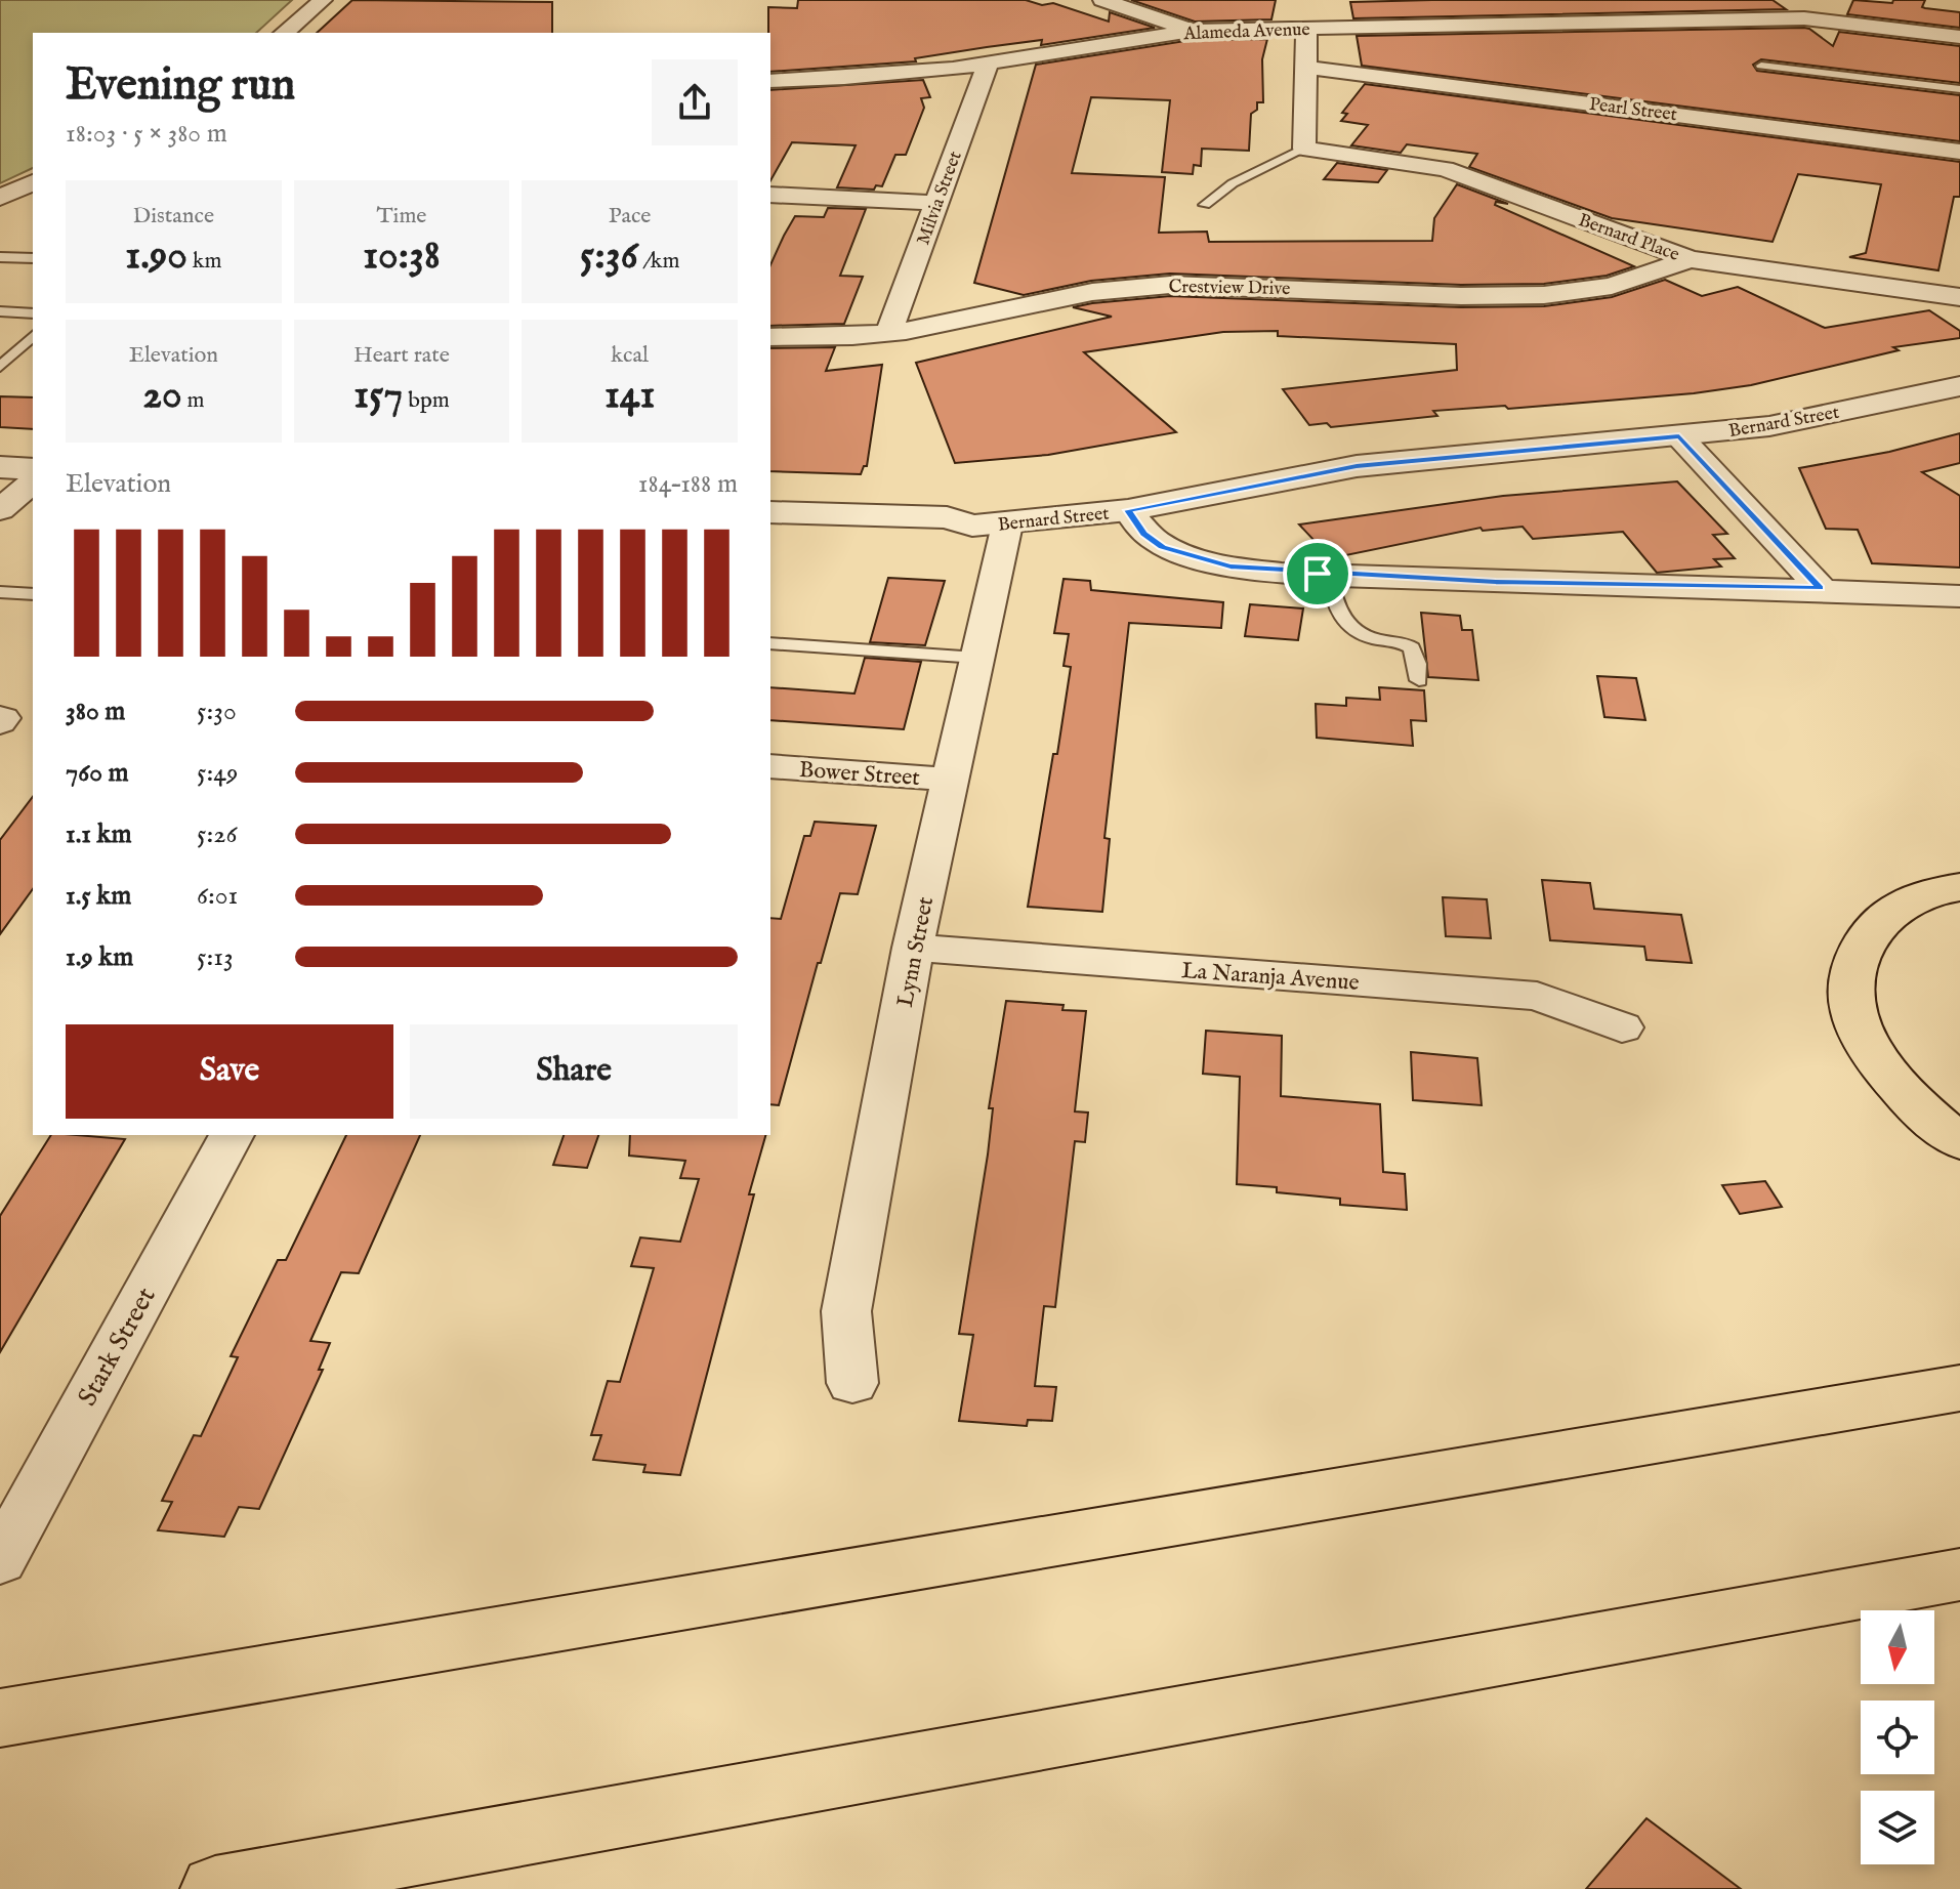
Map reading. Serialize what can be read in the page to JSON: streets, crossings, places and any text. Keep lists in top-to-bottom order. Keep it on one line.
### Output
{"streets":{"street":["Alameda Avenue","Pearl Street","Milvia Street","Bernard Place","Crestview Drive","Bernard Street","Bower Street","Lynn Street","La Naranja Avenue","Stark Street"]},"crossings":[["Alameda Avenue","Milvia Street"],["Milvia Street","Crestview Drive"],["Bernard Place","Crestview Drive"],["Bernard Street","Lynn Street"],["Bower Street","Lynn Street"],["Lynn Street","La Naranja Avenue"]],"north":"bottom","page":{"heading":["Evening run","18:03 · 5 × 380 m"],"stats":[["Distance","1.90 km"],["Time","10:38"],["Pace","5:36 /km"],["Elevation","20 m"],["Heart rate","157 bpm"],["kcal","141"]],"chart":["Elevation","184–188 m"],"list":[{"name":"380 m","note":"5:30"},{"name":"760 m","note":"5:49"},{"name":"1.1 km","note":"5:26"},{"name":"1.5 km","note":"6:01"},{"name":"1.9 km","note":"5:13"}],"buttons":["Save","Share"]}}
